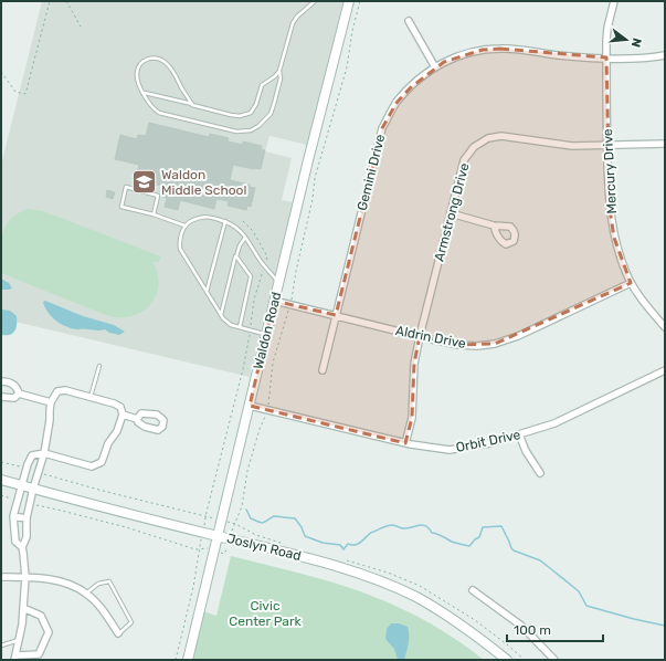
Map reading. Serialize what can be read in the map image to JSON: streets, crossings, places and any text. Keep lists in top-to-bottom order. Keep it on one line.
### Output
{"streets":{"street":["Mercury Drive","Gemini Drive","Armstrong Drive","Waldon Road","Aldrin Drive","Orbit Drive","Joslyn Road"]},"crossings":[["Mercury Drive","Gemini Drive"],["Mercury Drive","Armstrong Drive"],["Mercury Drive","Aldrin Drive"],["Gemini Drive","Aldrin Drive"],["Armstrong Drive","Aldrin Drive"],["Armstrong Drive","Orbit Drive"],["Waldon Road","Aldrin Drive"],["Waldon Road","Orbit Drive"],["Waldon Road","Joslyn Road"]],"parks":["Civic Center Park"],"places":{"school or university":["Waldon Middle School"]},"scale_bar":"100 m","north":"right"}
